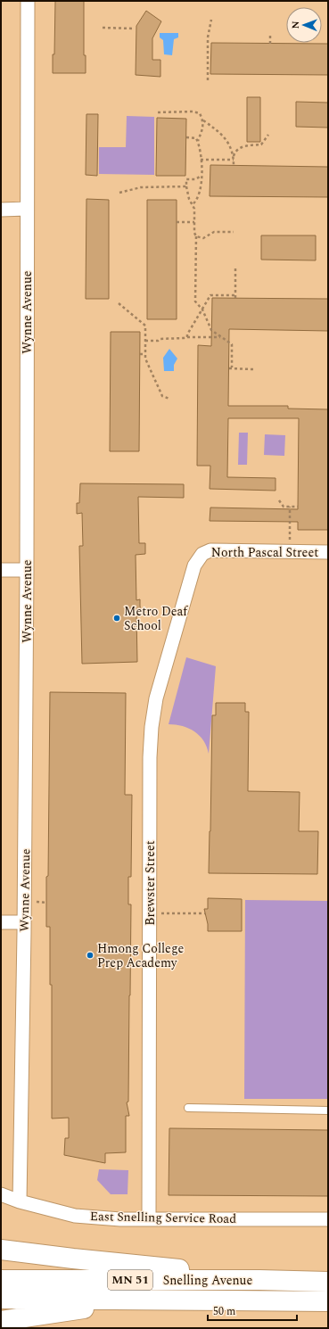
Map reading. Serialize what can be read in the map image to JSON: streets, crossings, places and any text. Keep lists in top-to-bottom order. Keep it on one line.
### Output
{"streets":{"main road":["MN 51","Snelling Avenue"],"street":["Wynne Avenue","North Pascal Street","Brewster Street","East Snelling Service Road"]},"crossings":[["Wynne Avenue","East Snelling Service Road"],["North Pascal Street","Brewster Street"],["Brewster Street","East Snelling Service Road"]],"places":["Metro Deaf School","Hmong College Prep Academy"],"scale_bar":"50 m","north":"left"}
